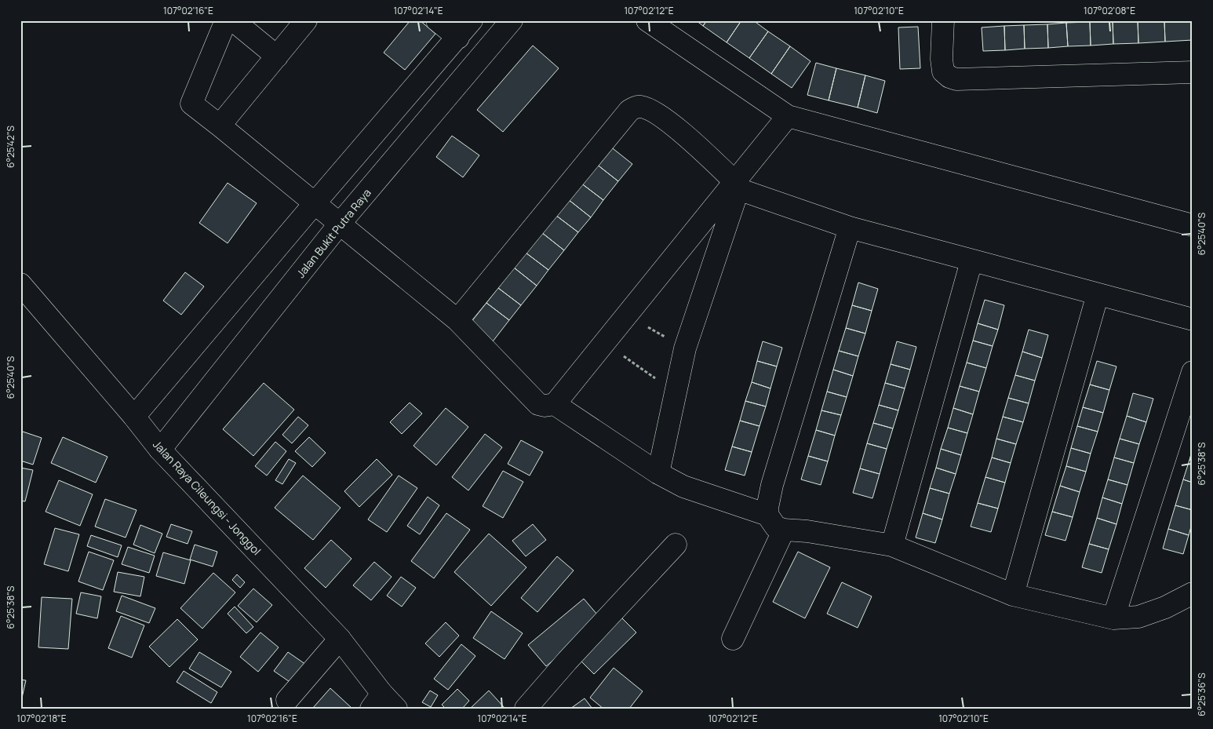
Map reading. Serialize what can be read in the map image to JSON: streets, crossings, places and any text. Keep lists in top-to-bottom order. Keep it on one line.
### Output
{"streets":{"street":["Jalan Bukit Putra Raya","Jalan Raya Cileungsi - Jonggol"]},"crossings":[["Jalan Bukit Putra Raya","Jalan Raya Cileungsi - Jonggol"]],"coordinates":["107°02'16\"E","107°02'14\"E","107°02'12\"E","107°02'10\"E","107°02'08\"E","6°25'42\"S","6°25'40\"S","6°25'38\"S","6°25'36\"S","107°02'18\"E"]}
